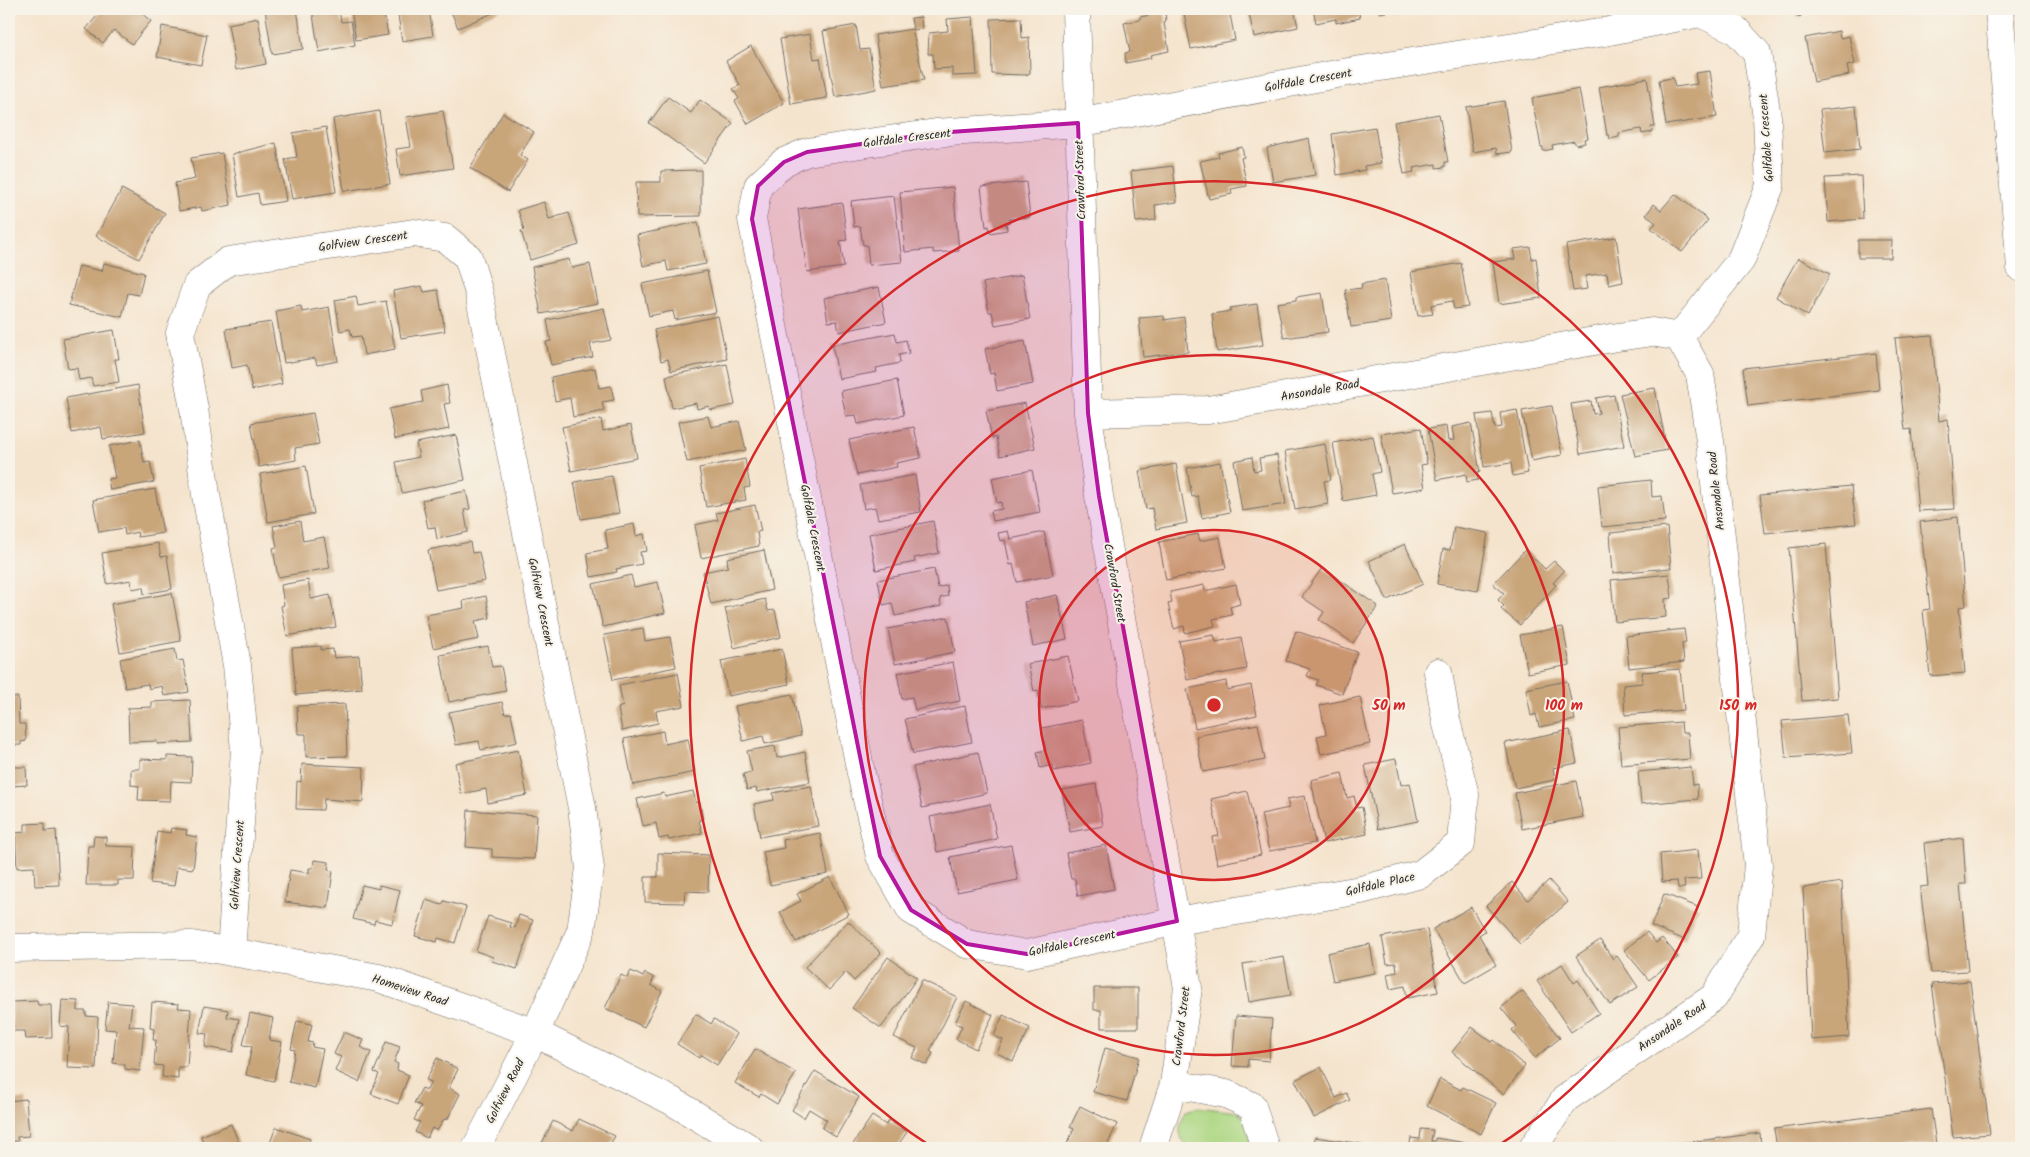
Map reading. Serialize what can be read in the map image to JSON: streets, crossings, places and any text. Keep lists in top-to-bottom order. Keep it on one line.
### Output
{"streets":{"street":["Golfdale Crescent","Crawford Street","Golfview Crescent","Ansondale Road","Golfdale Place","Homeview Road","Golfview Road"]},"crossings":[["Golfdale Crescent","Crawford Street"],["Golfdale Crescent","Ansondale Road"],["Golfdale Crescent","Golfdale Place"],["Crawford Street","Ansondale Road"],["Crawford Street","Golfdale Place"],["Golfview Crescent","Homeview Road"],["Golfview Crescent","Golfview Road"],["Homeview Road","Golfview Road"]],"rings":["50 m","100 m","150 m"]}
